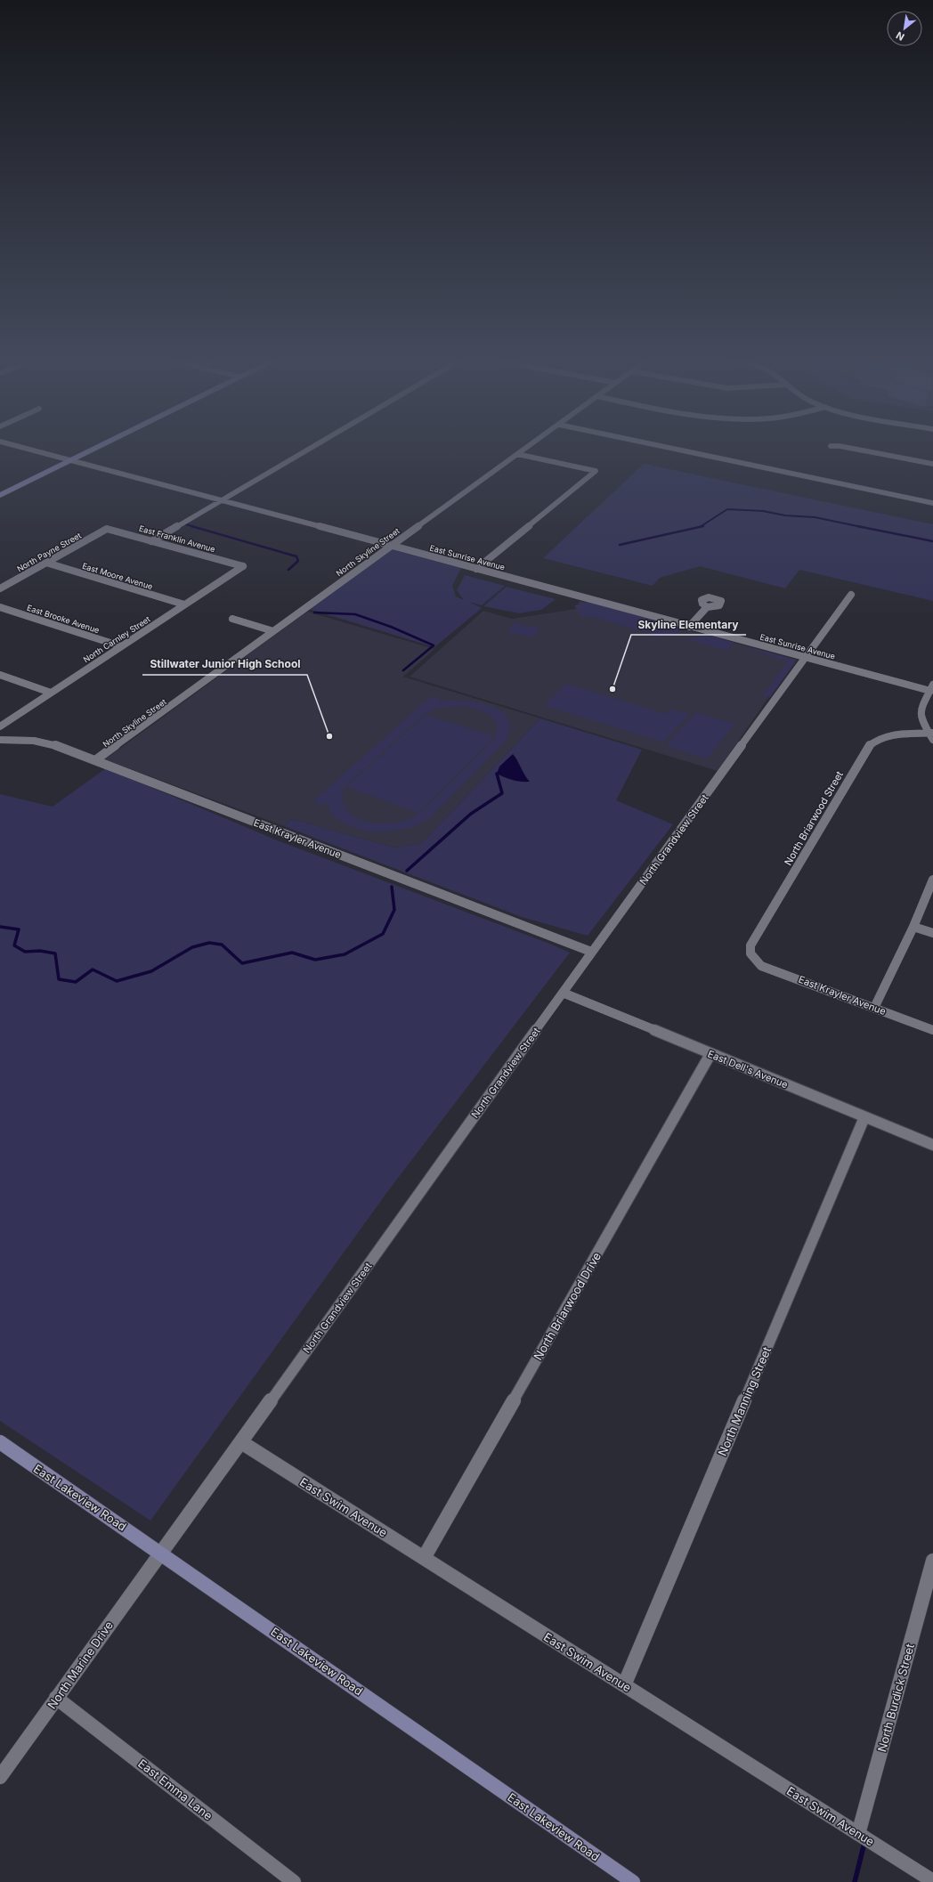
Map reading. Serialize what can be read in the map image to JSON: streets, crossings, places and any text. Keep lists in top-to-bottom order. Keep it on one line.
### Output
{"streets":{"street":["East Franklin Avenue","North Payne Street","North Skyline Street","East Sunrise Avenue","East Moore Avenue","East Brooke Avenue","North Carnley Street","North Briarwood Street","East Krayler Avenue","North Grandview Street","East Dell's Avenue","North Briarwood Drive","North Manning Street","East Lakeview Road","East Swim Avenue","North Marine Drive","North Burdick Street","East Emma Lane"]},"crossings":[["East Franklin Avenue","North Payne Street"],["East Franklin Avenue","North Carnley Street"],["North Payne Street","East Moore Avenue"],["North Skyline Street","East Sunrise Avenue"],["North Skyline Street","East Krayler Avenue"],["East Sunrise Avenue","North Grandview Street"],["East Moore Avenue","North Carnley Street"],["East Brooke Avenue","North Carnley Street"],["North Briarwood Street","East Krayler Avenue"],["East Krayler Avenue","North Grandview Street"],["North Grandview Street","East Dell's Avenue"],["North Grandview Street","East Lakeview Road"],["North Grandview Street","East Swim Avenue"],["North Grandview Street","North Marine Drive"],["East Dell's Avenue","North Briarwood Drive"],["East Dell's Avenue","North Manning Street"],["North Briarwood Drive","East Swim Avenue"],["North Manning Street","East Swim Avenue"],["East Lakeview Road","North Marine Drive"],["East Swim Avenue","North Burdick Street"],["North Marine Drive","East Emma Lane"]],"places":["Skyline Elementary","Stillwater Junior High School"],"north":"bottom left"}
